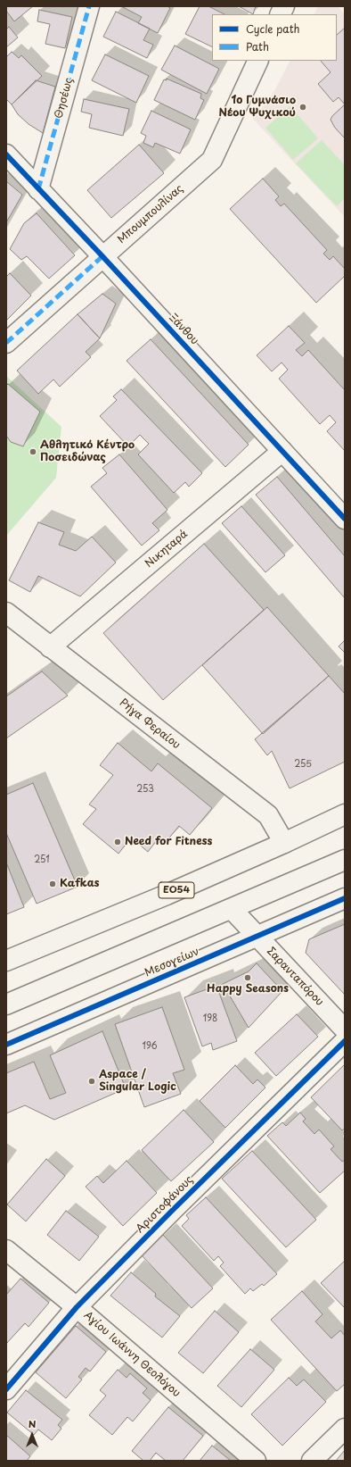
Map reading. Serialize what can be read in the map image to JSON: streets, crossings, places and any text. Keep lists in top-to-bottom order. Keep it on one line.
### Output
{"streets":{"street":["Θησέως","Μπουμπουλίνας","Ξάνθου","Νικηταρά","Ρήγα Φεραίου","ΕΟ54","Μεσογείων","Σαρανταπόρου","Αριστοφάνους","Αγίου Ιωάννη Θεολόγου"]},"crossings":[["Θησέως","Ξάνθου"],["Μπουμπουλίνας","Ξάνθου"],["Ξάνθου","Νικηταρά"],["Νικηταρά","Ρήγα Φεραίου"],["Ρήγα Φεραίου","ΕΟ54"],["Μεσογείων","Σαρανταπόρου"],["Αριστοφάνους","Αγίου Ιωάννη Θεολόγου"]],"places":["1ο Γυμνάσιο Νέου Ψυχικού","Αθλητικό Κέντρο Ποσειδώνας","Need for Fitness","Kafkas","Happy Seasons","Aspace / Singular Logic"],"house_numbers":["255","253","251","198","196"],"legend":["Cycle path","Path"],"north":"top"}
